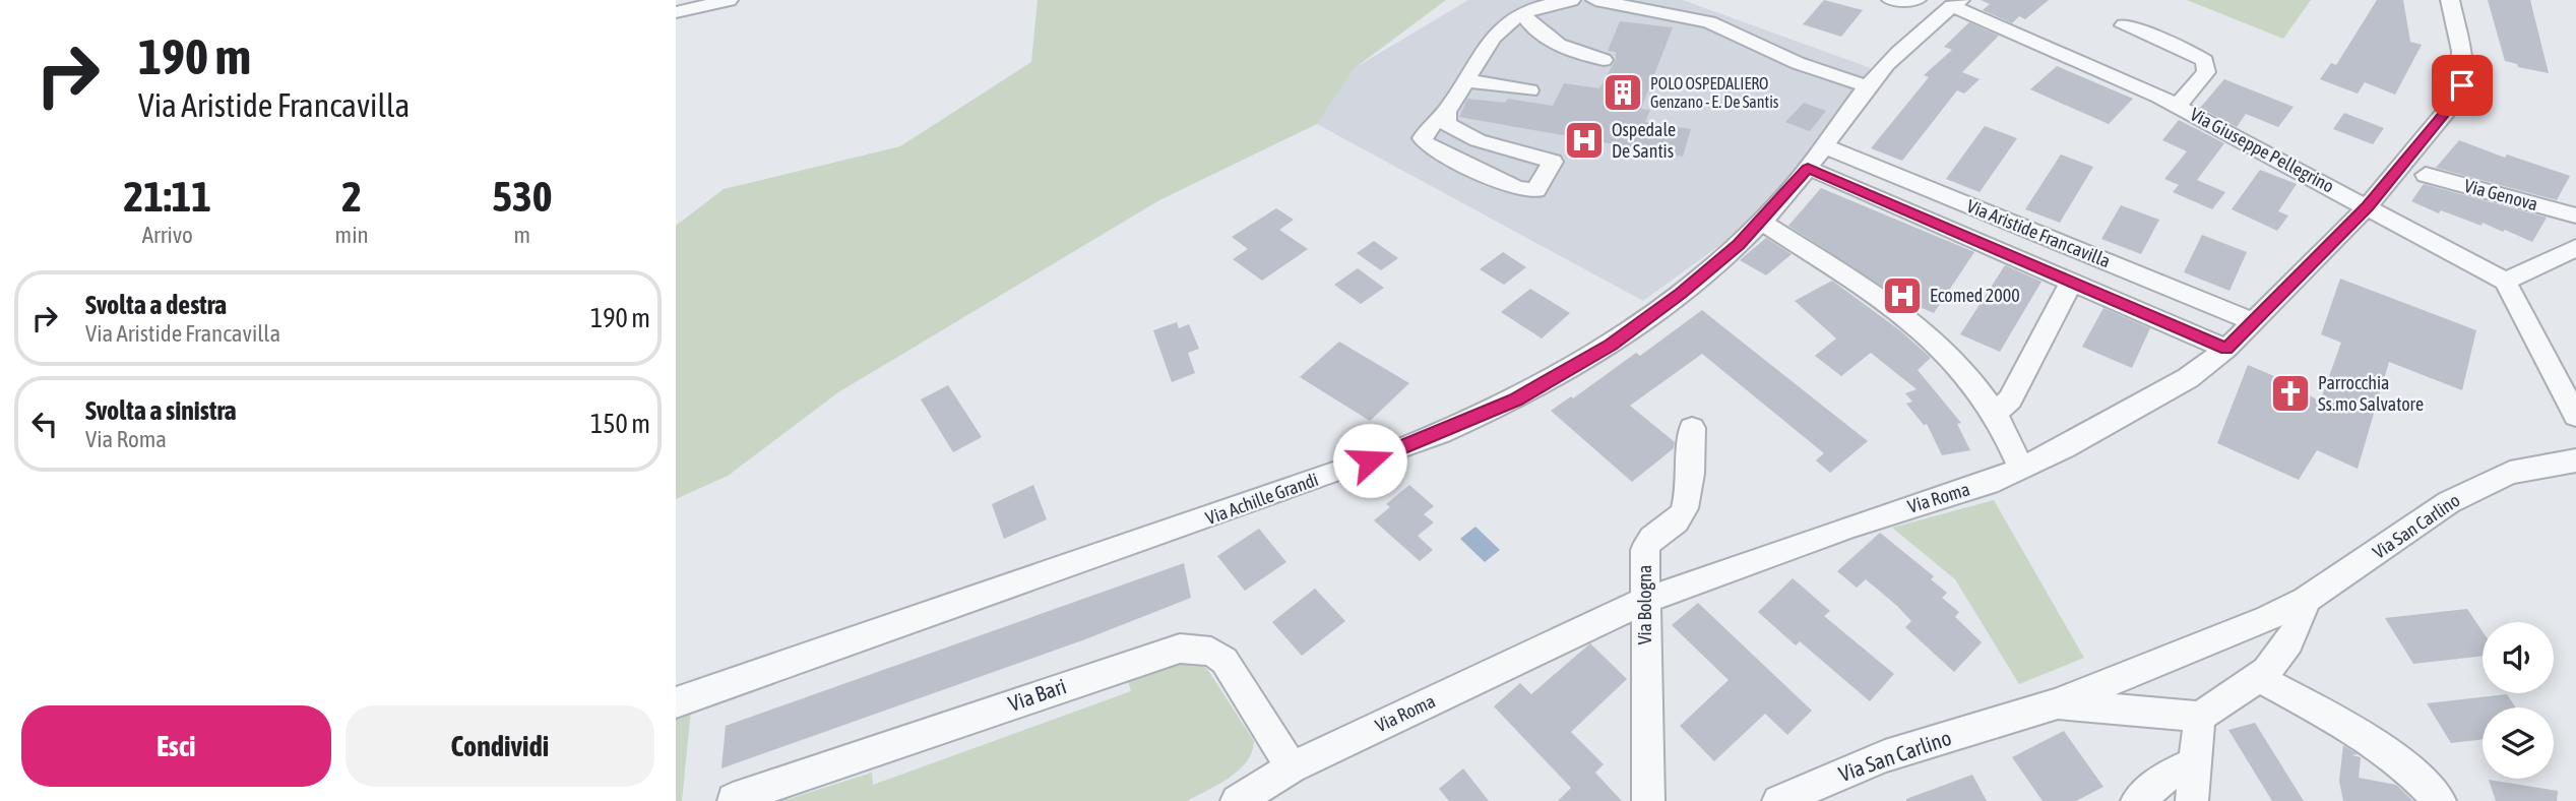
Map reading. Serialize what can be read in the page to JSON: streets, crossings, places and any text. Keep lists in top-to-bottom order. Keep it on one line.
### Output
{"streets":{"street":["Via Giuseppe Pellegrino","Via Genova","Via Aristide Francavilla","Via Roma","Via Achille Grandi","Via San Carlino","Via Bologna","Via Bari"]},"crossings":[["Via Giuseppe Pellegrino","Via Roma"],["Via Giuseppe Pellegrino","Via Achille Grandi"],["Via Aristide Francavilla","Via Roma"],["Via Aristide Francavilla","Via Achille Grandi"],["Via Roma","Via Bologna"],["Via Roma","Via Bari"]],"places":{"building":["POLO OSPEDALIERO Genzano - E. De Santis"],"hospital":["Ospedale De Santis","Ecomed 2000"],"church":["Parrocchia Ss.mo Salvatore"]},"page":{"turn":["190 m","Via Aristide Francavilla"],"eta":["21:11","Arrivo","2","min","530","m"],"list":[{"name":"Svolta a destra","note":"Via Aristide Francavilla","value":"190 m"},{"name":"Svolta a sinistra","note":"Via Roma","value":"150 m"}],"buttons":["Esci","Condividi"]}}
